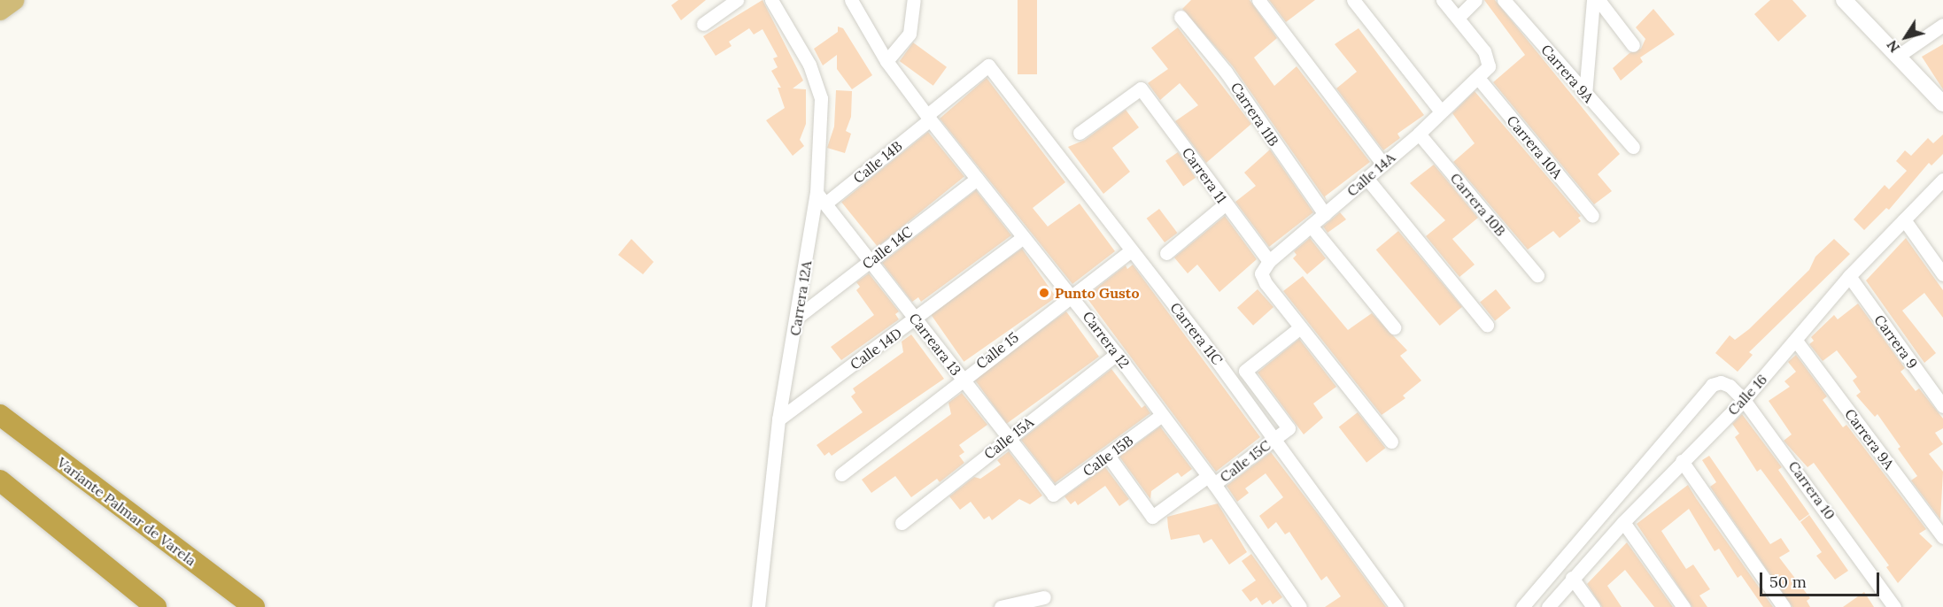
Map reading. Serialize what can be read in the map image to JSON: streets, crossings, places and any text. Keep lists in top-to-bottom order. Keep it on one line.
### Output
{"streets":{"highway":["Variante Palmar de Varela"],"street":["Carrera 9A","Carrera 11B","Carrera 10A","Calle 14B","Calle 14A","Carrera 11","Carrera 10B","Calle 14C","Carrera 12A","Carrera 11C","Carrera 12","Carrera 9","Carreara 13","Calle 14D","Calle 15","Calle 16","Calle 15A","Calle 15B","Calle 15C","Carrera 10"]},"crossings":[["Carrera 9A","Calle 16"],["Carrera 11B","Calle 14A"],["Carrera 10A","Calle 14A"],["Calle 14B","Carrera 12A"],["Calle 14B","Carrera 11C"],["Calle 14B","Carrera 12"],["Calle 14B","Carreara 13"],["Calle 14A","Carrera 11"],["Calle 14A","Carrera 10B"],["Calle 14C","Carrera 12A"],["Calle 14C","Carrera 12"],["Calle 14C","Carreara 13"],["Carrera 12A","Carreara 13"],["Carrera 12A","Calle 14D"],["Carrera 11C","Calle 15"],["Carrera 11C","Calle 15C"],["Carrera 12","Calle 14D"],["Carrera 12","Calle 15"],["Carrera 12","Calle 15A"],["Carrera 12","Calle 15B"],["Carrera 12","Calle 15C"],["Carrera 9","Calle 16"],["Carreara 13","Calle 14D"],["Carreara 13","Calle 15"],["Carreara 13","Calle 15A"],["Carreara 13","Calle 15B"],["Calle 16","Carrera 10"],["Calle 15B","Calle 15C"]],"places":["Punto Gusto"],"scale_bar":"50 m","north":"bottom left"}
